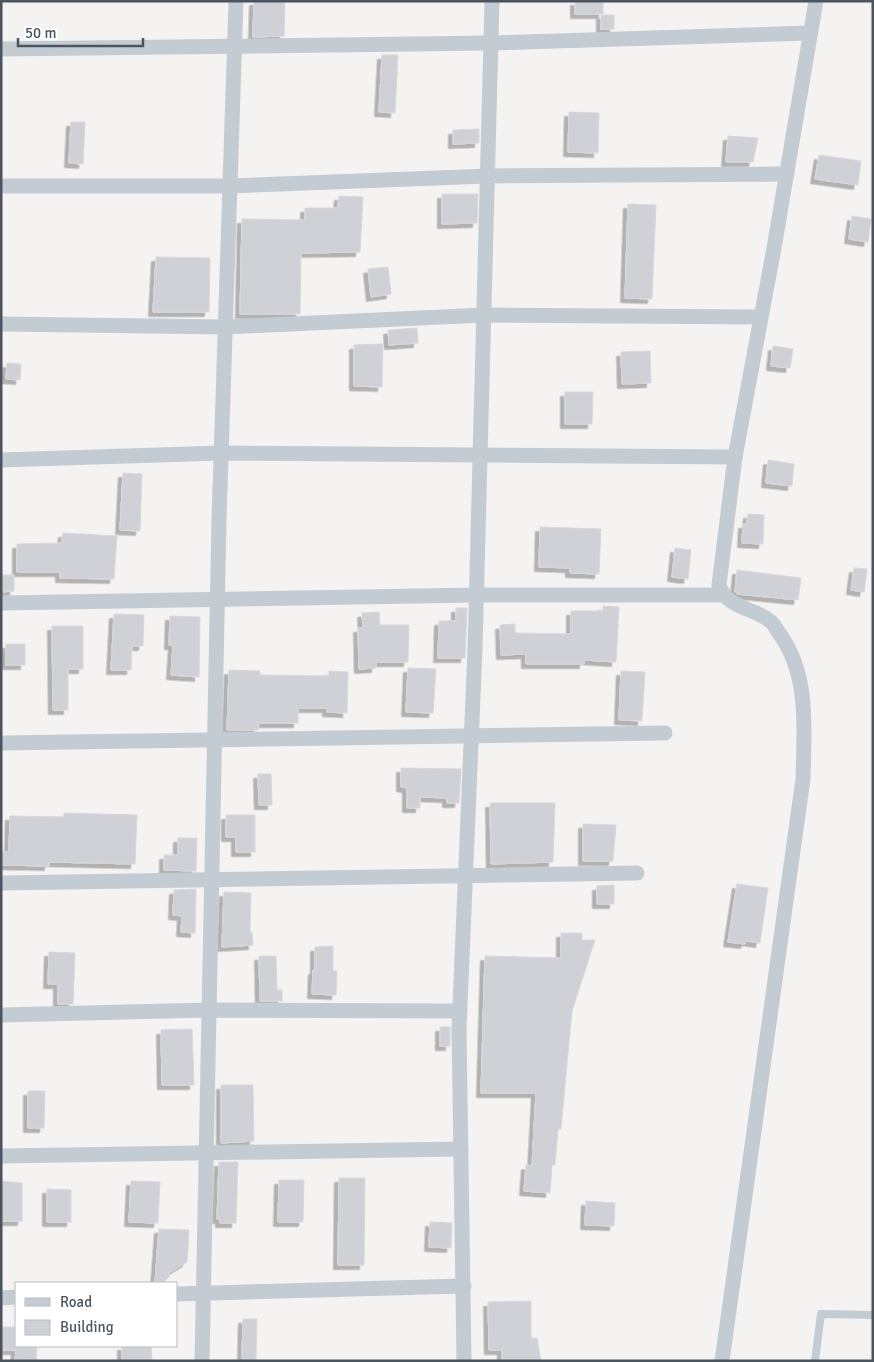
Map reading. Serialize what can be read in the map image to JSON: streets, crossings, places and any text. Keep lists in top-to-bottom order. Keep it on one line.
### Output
{"legend":["Road","Building"],"scale_bar":"50 m"}
